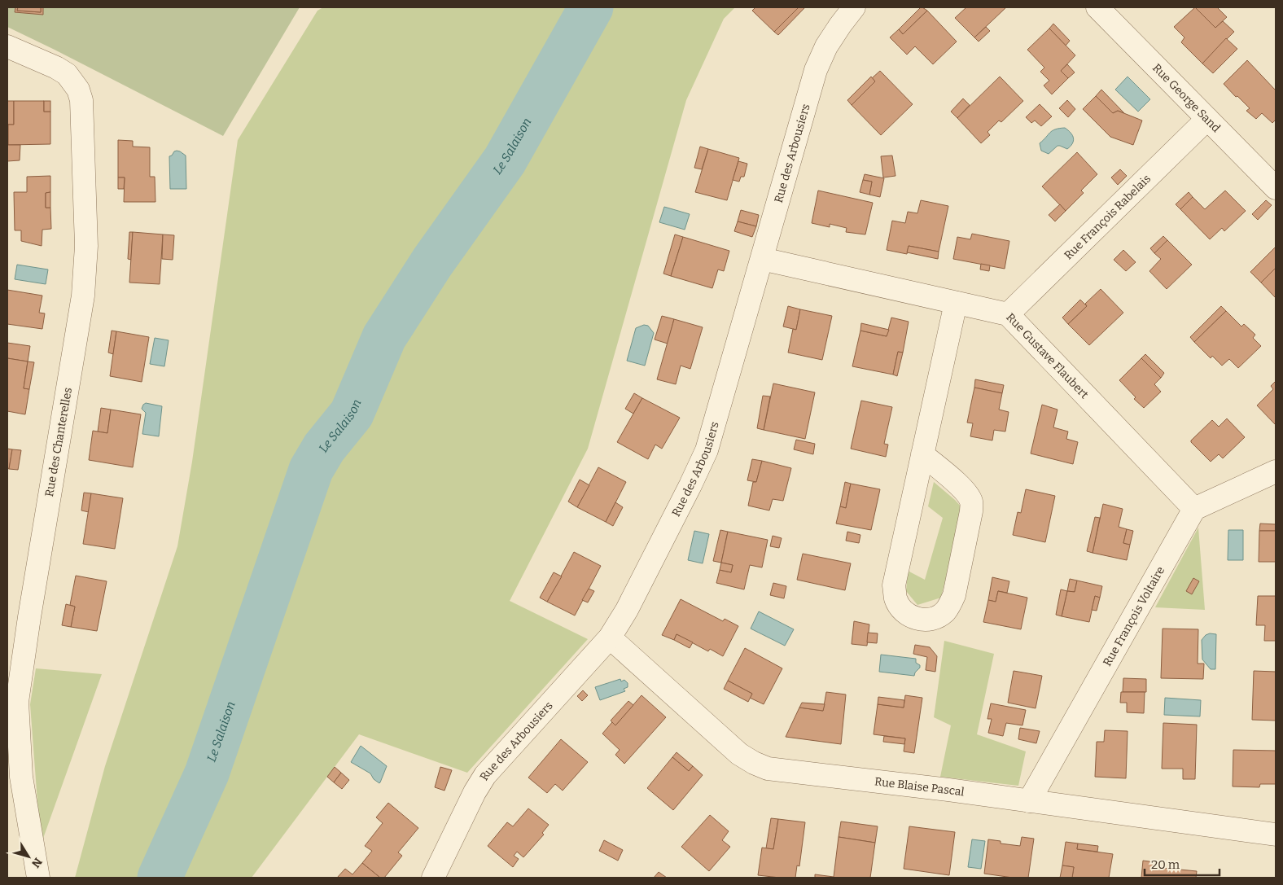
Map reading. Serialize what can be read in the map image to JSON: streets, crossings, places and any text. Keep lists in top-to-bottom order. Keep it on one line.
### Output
{"streets":{"street":["Rue George Sand","Rue des Arbousiers","Rue François Rabelais","Rue Gustave Flaubert","Rue des Chanterelles","Rue François Voltaire","Rue Blaise Pascal"]},"crossings":[["Rue George Sand","Rue François Rabelais"],["Rue des Arbousiers","Rue Gustave Flaubert"],["Rue des Arbousiers","Rue Blaise Pascal"],["Rue François Rabelais","Rue Gustave Flaubert"],["Rue Gustave Flaubert","Rue François Voltaire"],["Rue François Voltaire","Rue Blaise Pascal"]],"water":["Le Salaison"],"scale_bar":"20 m","north":"bottom right"}
